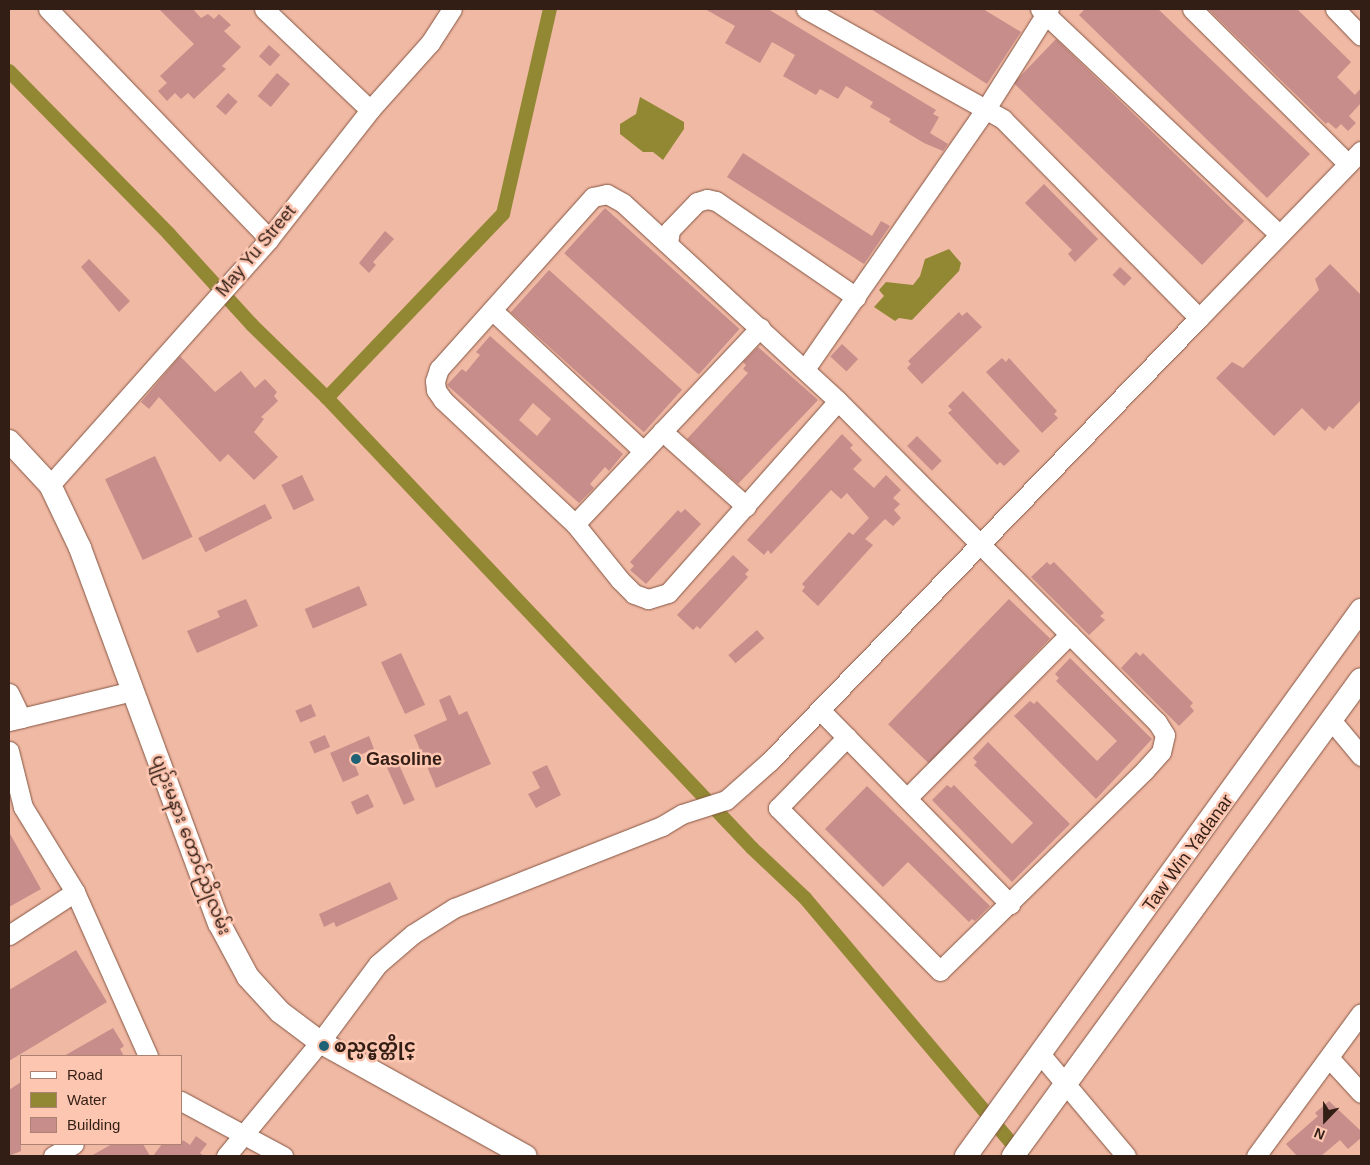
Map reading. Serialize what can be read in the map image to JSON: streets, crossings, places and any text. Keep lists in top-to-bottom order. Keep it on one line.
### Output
{"streets":{"main road":["ပျဉ်းမနား တောင်ညိုလမ်း","Taw Win Yadanar"],"street":["May Yu Street"]},"crossings":[["May Yu Street","ပျဉ်းမနား တောင်ညိုလမ်း"]],"places":["Gasoline","စည္ပင္မွတ္တိုင္"],"legend":["Road","Water","Building"],"north":"bottom"}
